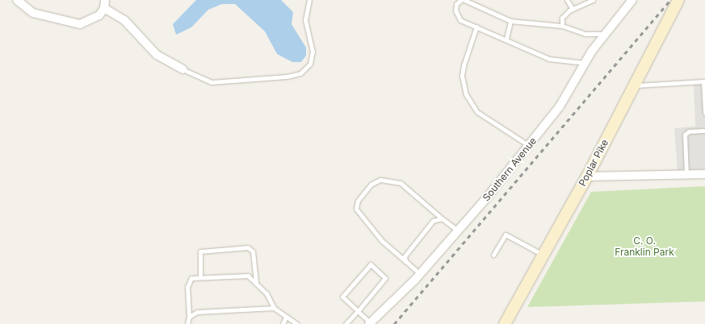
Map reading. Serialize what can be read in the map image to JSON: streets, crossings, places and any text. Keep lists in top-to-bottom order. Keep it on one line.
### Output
{"streets":{"main road":["Poplar Pike"],"street":["Southern Avenue"]},"parks":["C. O. Franklin Park"]}
